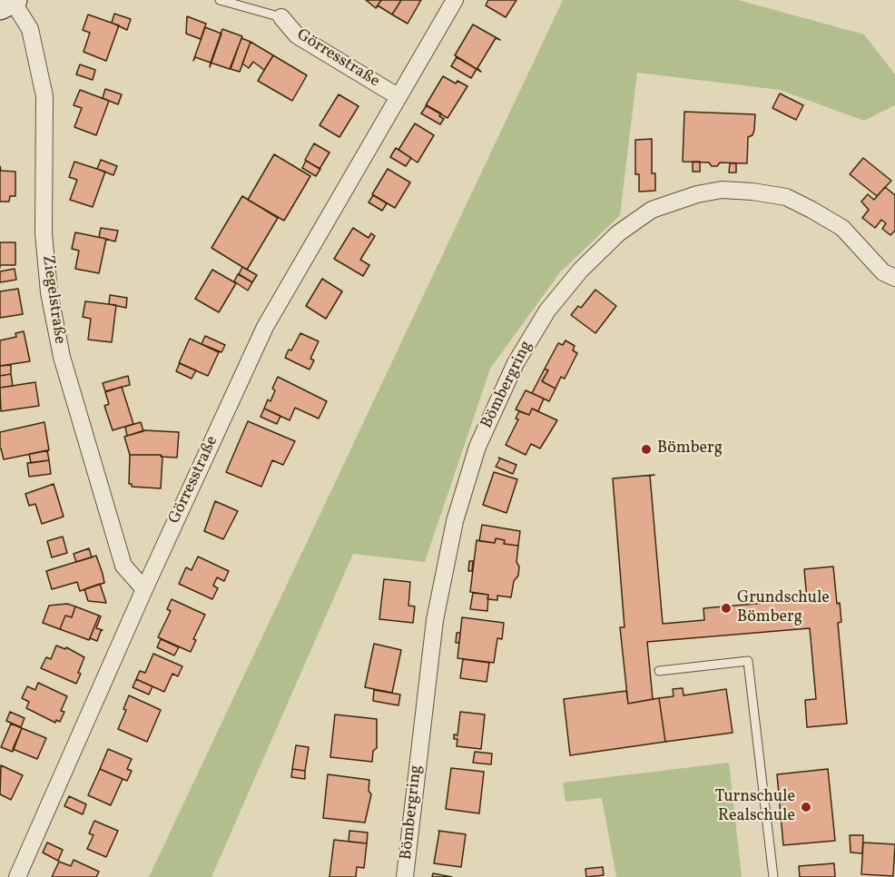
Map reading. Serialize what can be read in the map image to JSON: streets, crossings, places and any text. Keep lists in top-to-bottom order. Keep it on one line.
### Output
{"streets":{"street":["Görresstraße","Ziegelstraße","Bömbergring"]},"crossings":[["Görresstraße","Ziegelstraße"]],"places":["Bömberg","Grundschule Bömberg","Turnschule Realschule"]}
